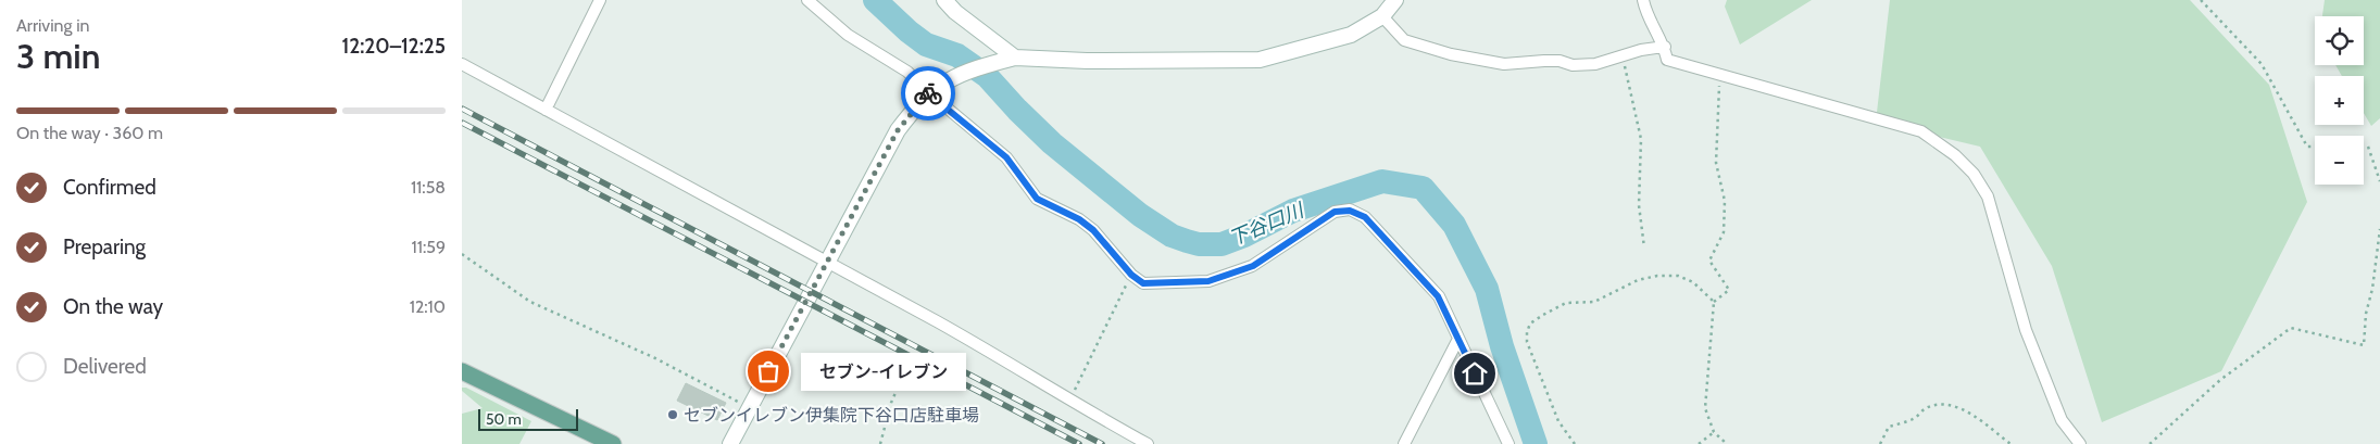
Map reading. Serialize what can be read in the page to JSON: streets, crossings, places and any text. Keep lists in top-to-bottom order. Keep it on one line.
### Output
{"water":["下谷口川"],"places":["セブン-イレブン","セブンイレブン伊集院下谷口店駐車場"],"scale_bar":"50 m","page":{"heading":["3 min","Arriving in","12:20–12:25"],"map_buttons":["+","−"],"bar":"On the way · 360 m","list":[["Confirmed","11:58"],["Preparing","11:59"],["On the way","12:10"],"Delivered"],"bubble":"セブン-イレブン","scale":"50 m"}}
